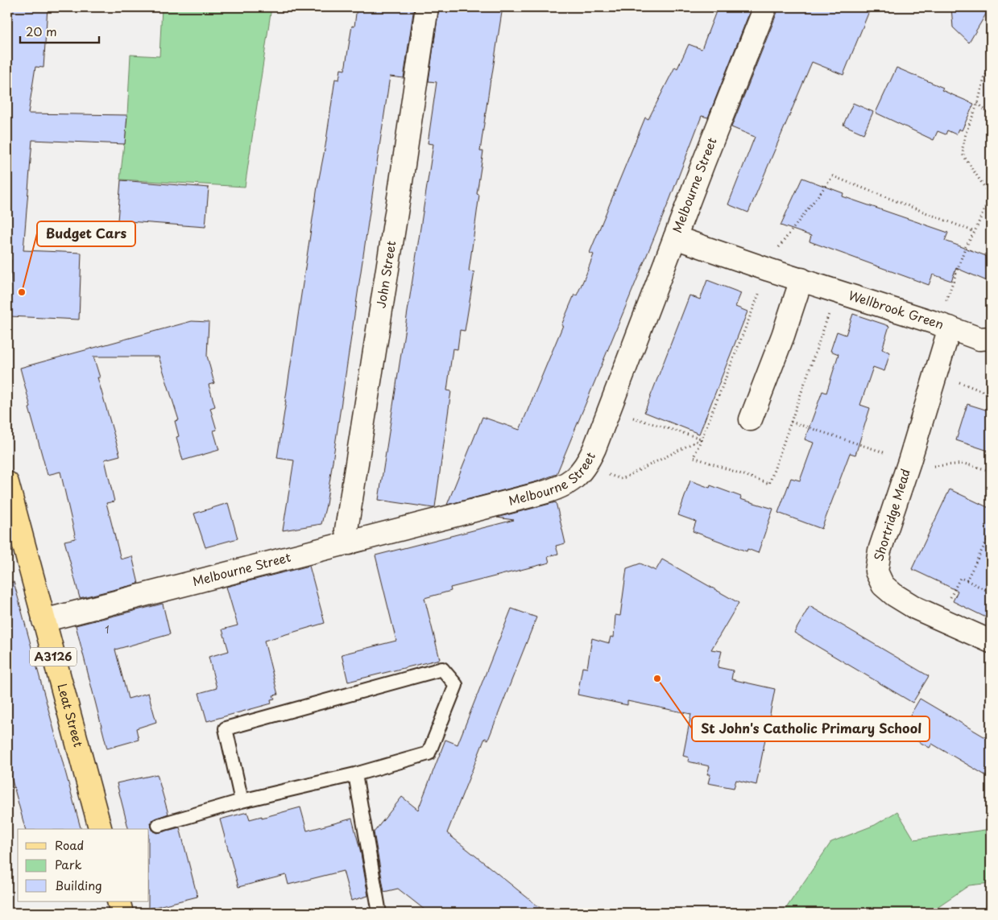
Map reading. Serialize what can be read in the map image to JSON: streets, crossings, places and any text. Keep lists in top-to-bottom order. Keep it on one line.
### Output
{"streets":{"main road":["A3126","Leat Street"],"street":["Melbourne Street","John Street","Wellbrook Green","Shortridge Mead"]},"crossings":[["Melbourne Street","John Street"],["Melbourne Street","Wellbrook Green"],["Melbourne Street","Leat Street"],["Wellbrook Green","Shortridge Mead"]],"places":["Budget Cars","St John's Catholic Primary School"],"house_numbers":["1"],"legend":["Road","Park","Building"],"scale_bar":"20 m"}
